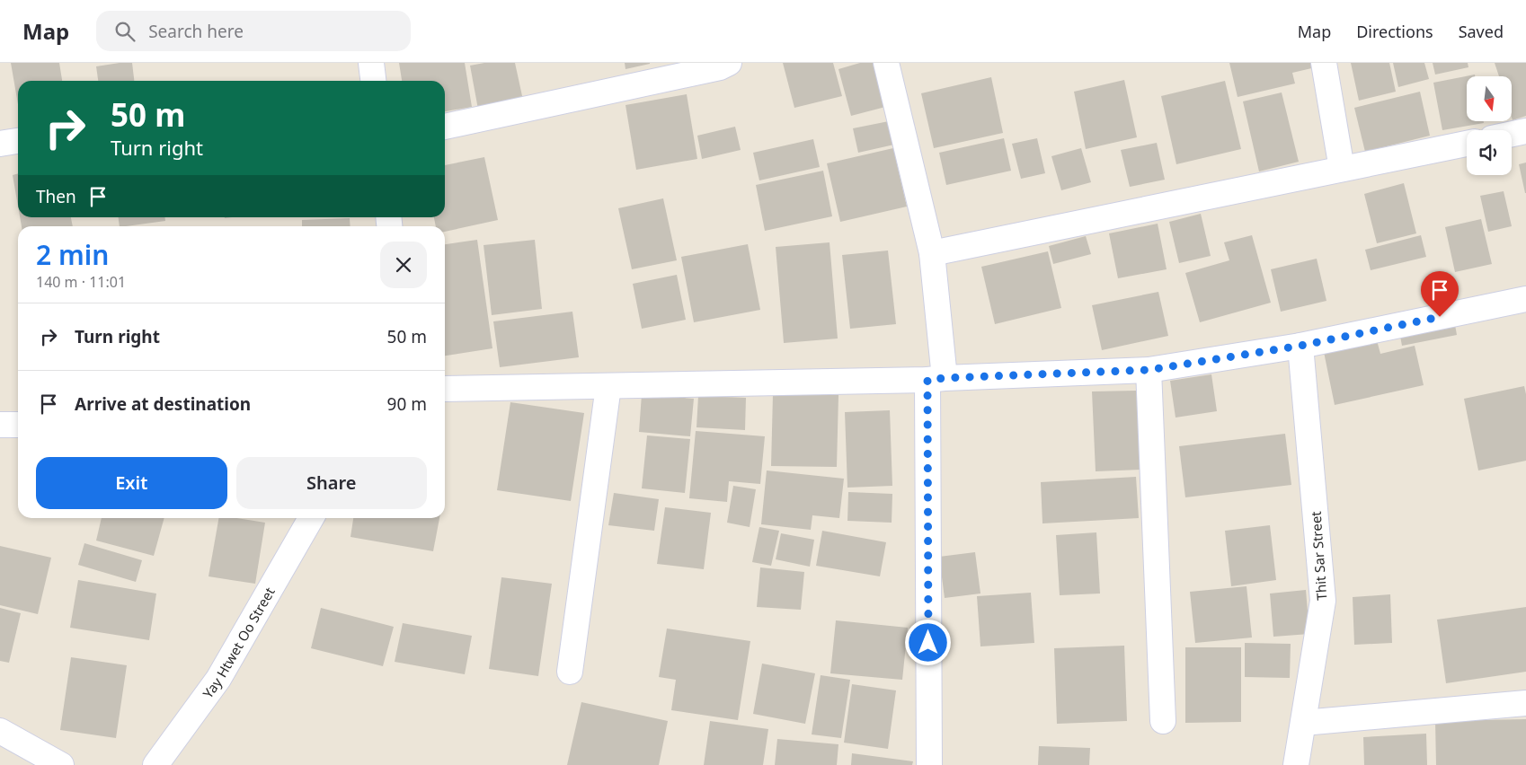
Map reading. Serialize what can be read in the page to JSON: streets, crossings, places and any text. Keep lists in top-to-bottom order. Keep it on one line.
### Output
{"streets":{"street":["Thit Sar Street","Yay Htwet Oo Street"]},"north":"bottom","page":{"header":"Map","search":"Search here","nav":["Map","Directions","Saved"],"turn":["50 m","Turn right"],"then":"Then","heading":["2 min","140 m · 11:01"],"list":[{"name":"Turn right","value":"50 m"},{"name":"Arrive at destination","value":"90 m"}],"buttons":["Exit","Share"]}}
